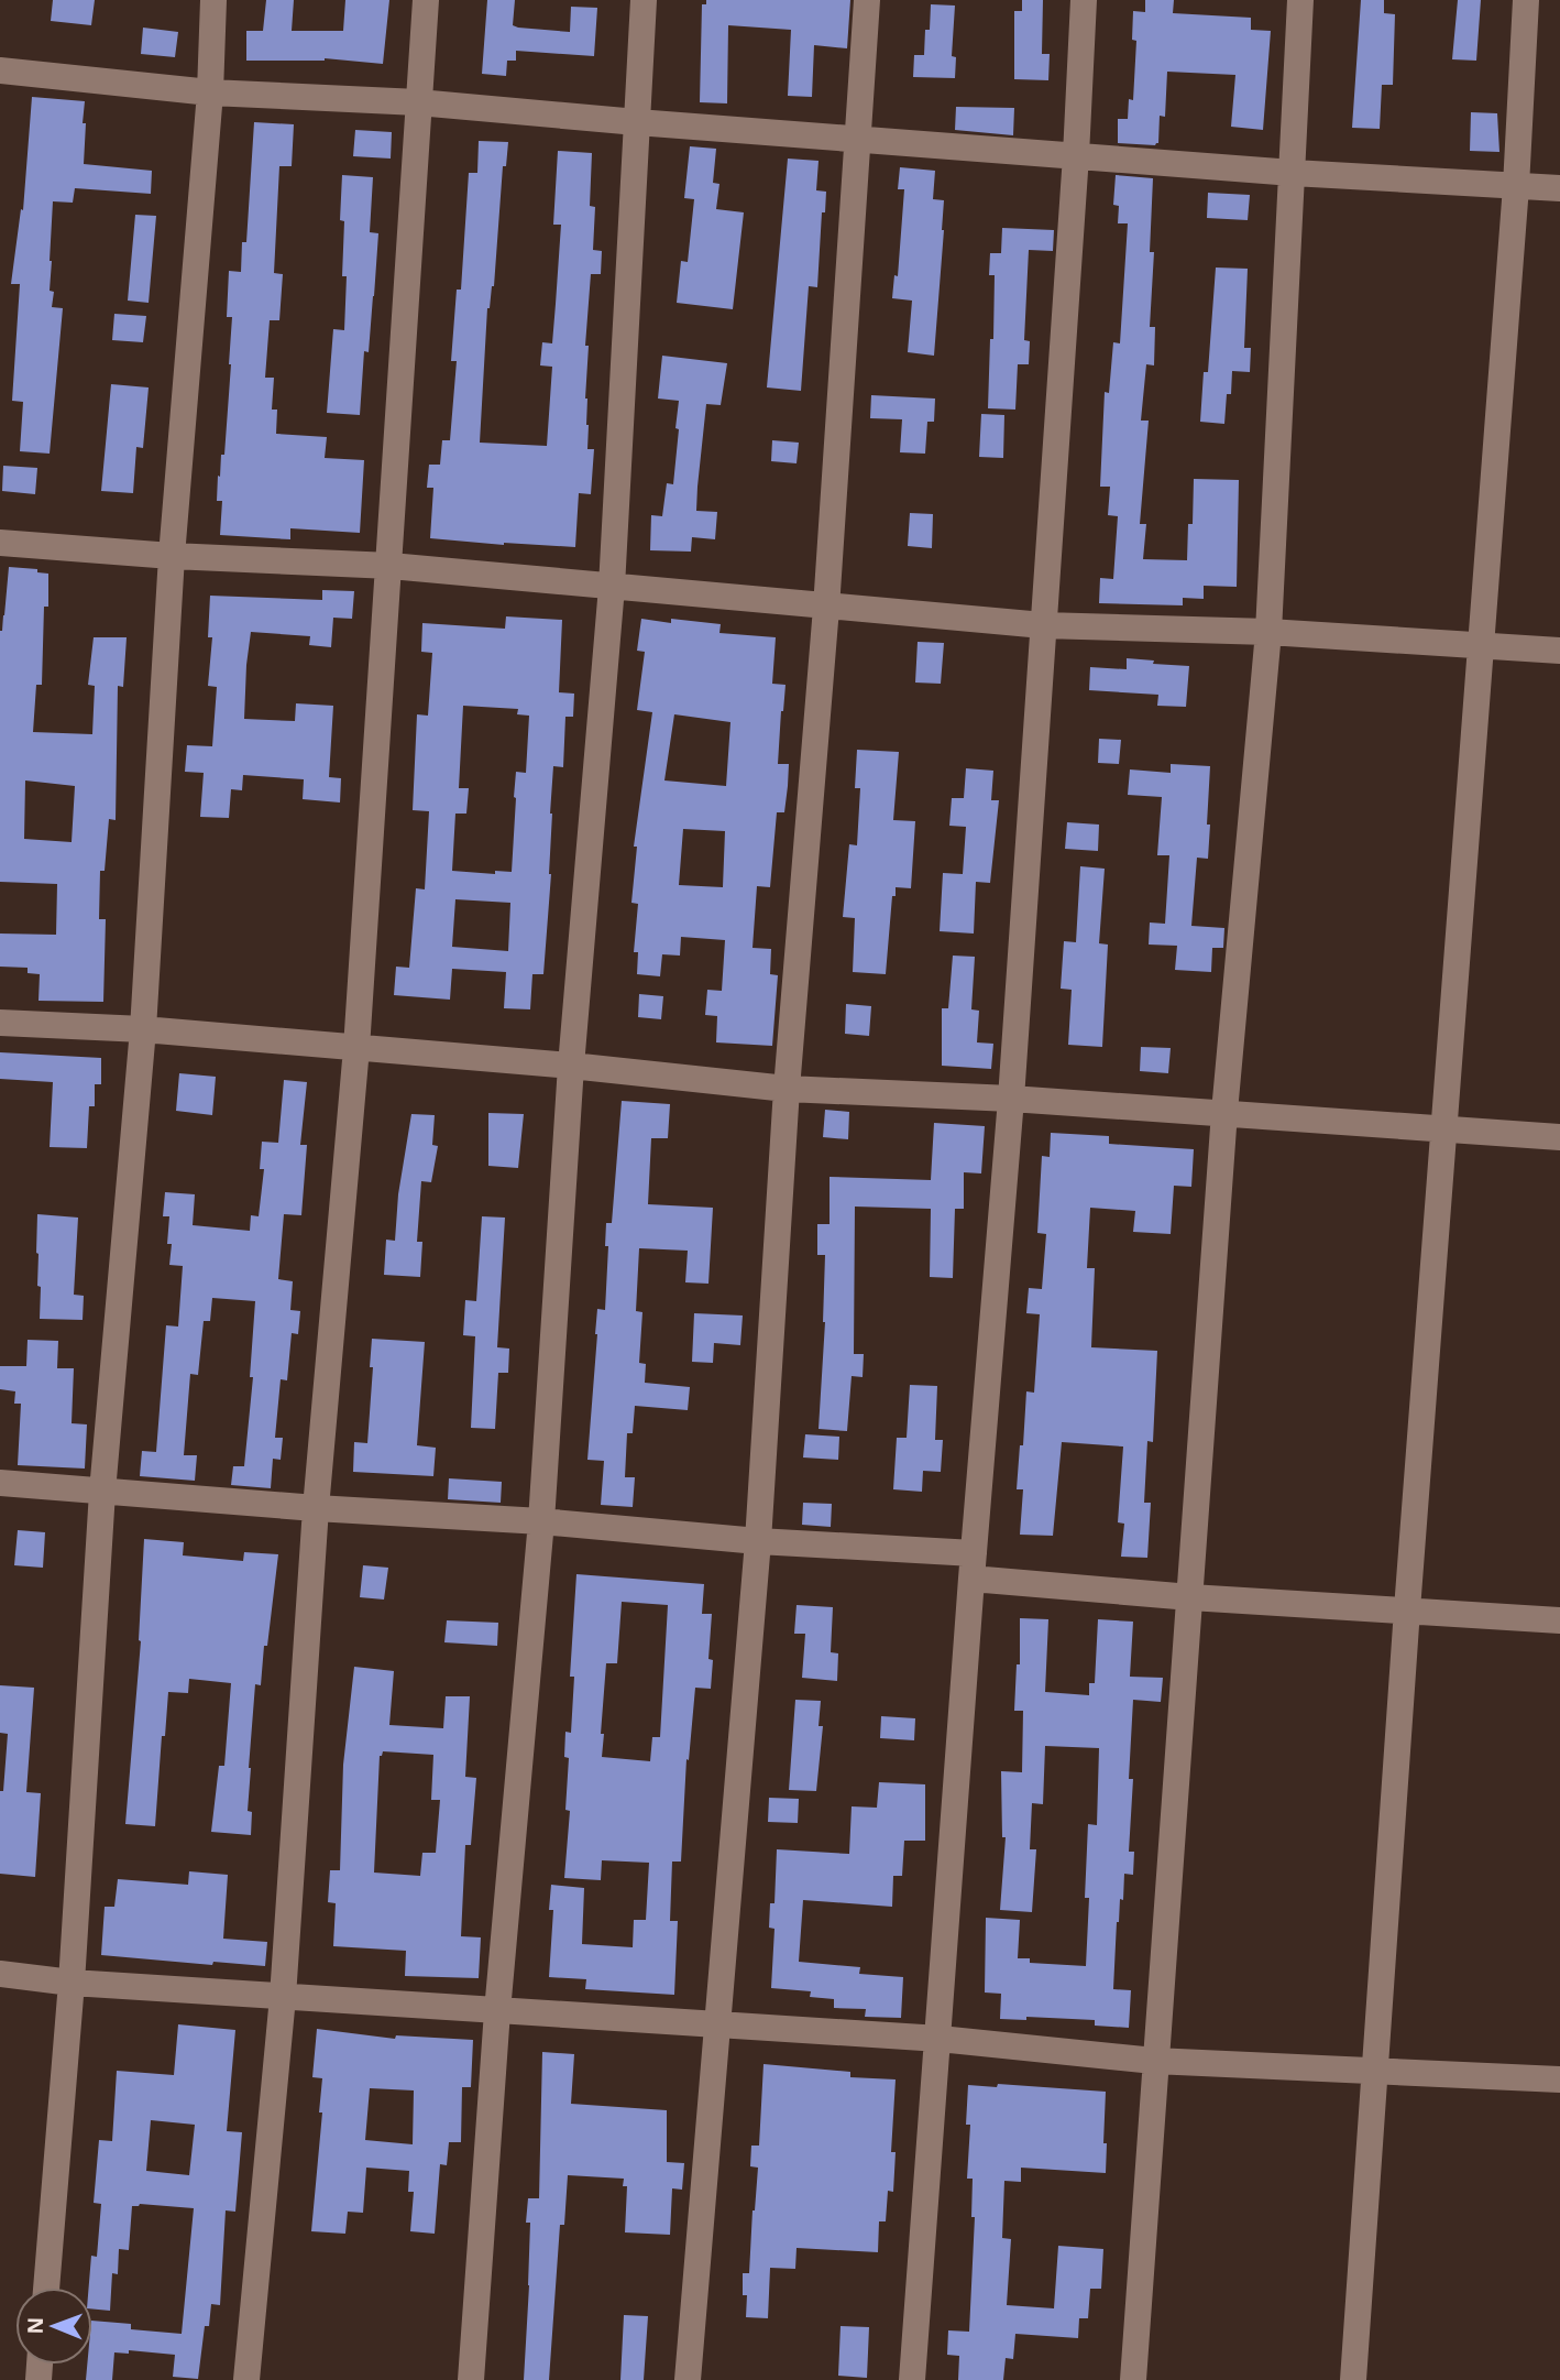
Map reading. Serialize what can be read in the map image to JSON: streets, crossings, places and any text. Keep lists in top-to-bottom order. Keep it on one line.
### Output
{"north":"left"}
